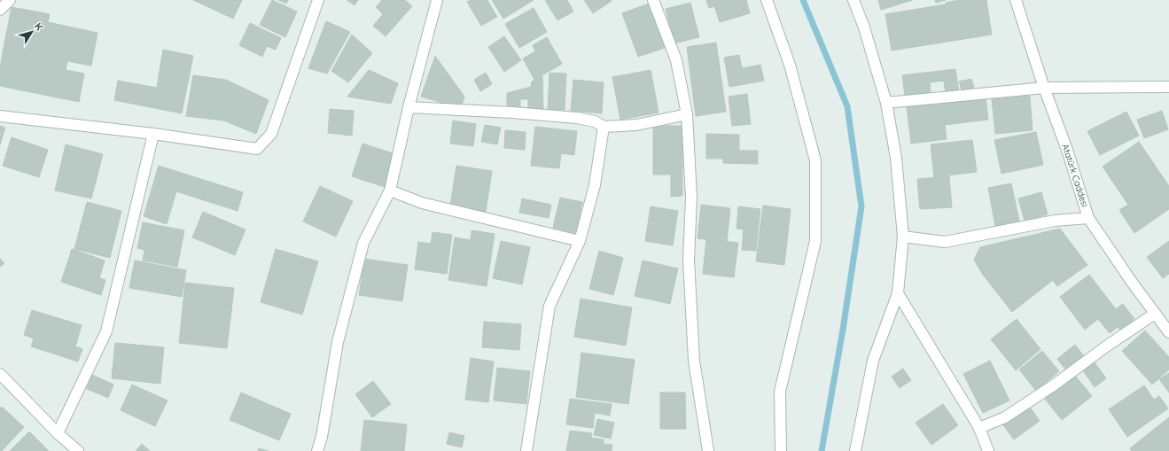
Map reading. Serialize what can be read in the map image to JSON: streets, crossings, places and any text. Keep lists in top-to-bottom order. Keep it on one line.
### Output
{"streets":{"street":["Atatürk Caddesi"]},"north":"top right"}
